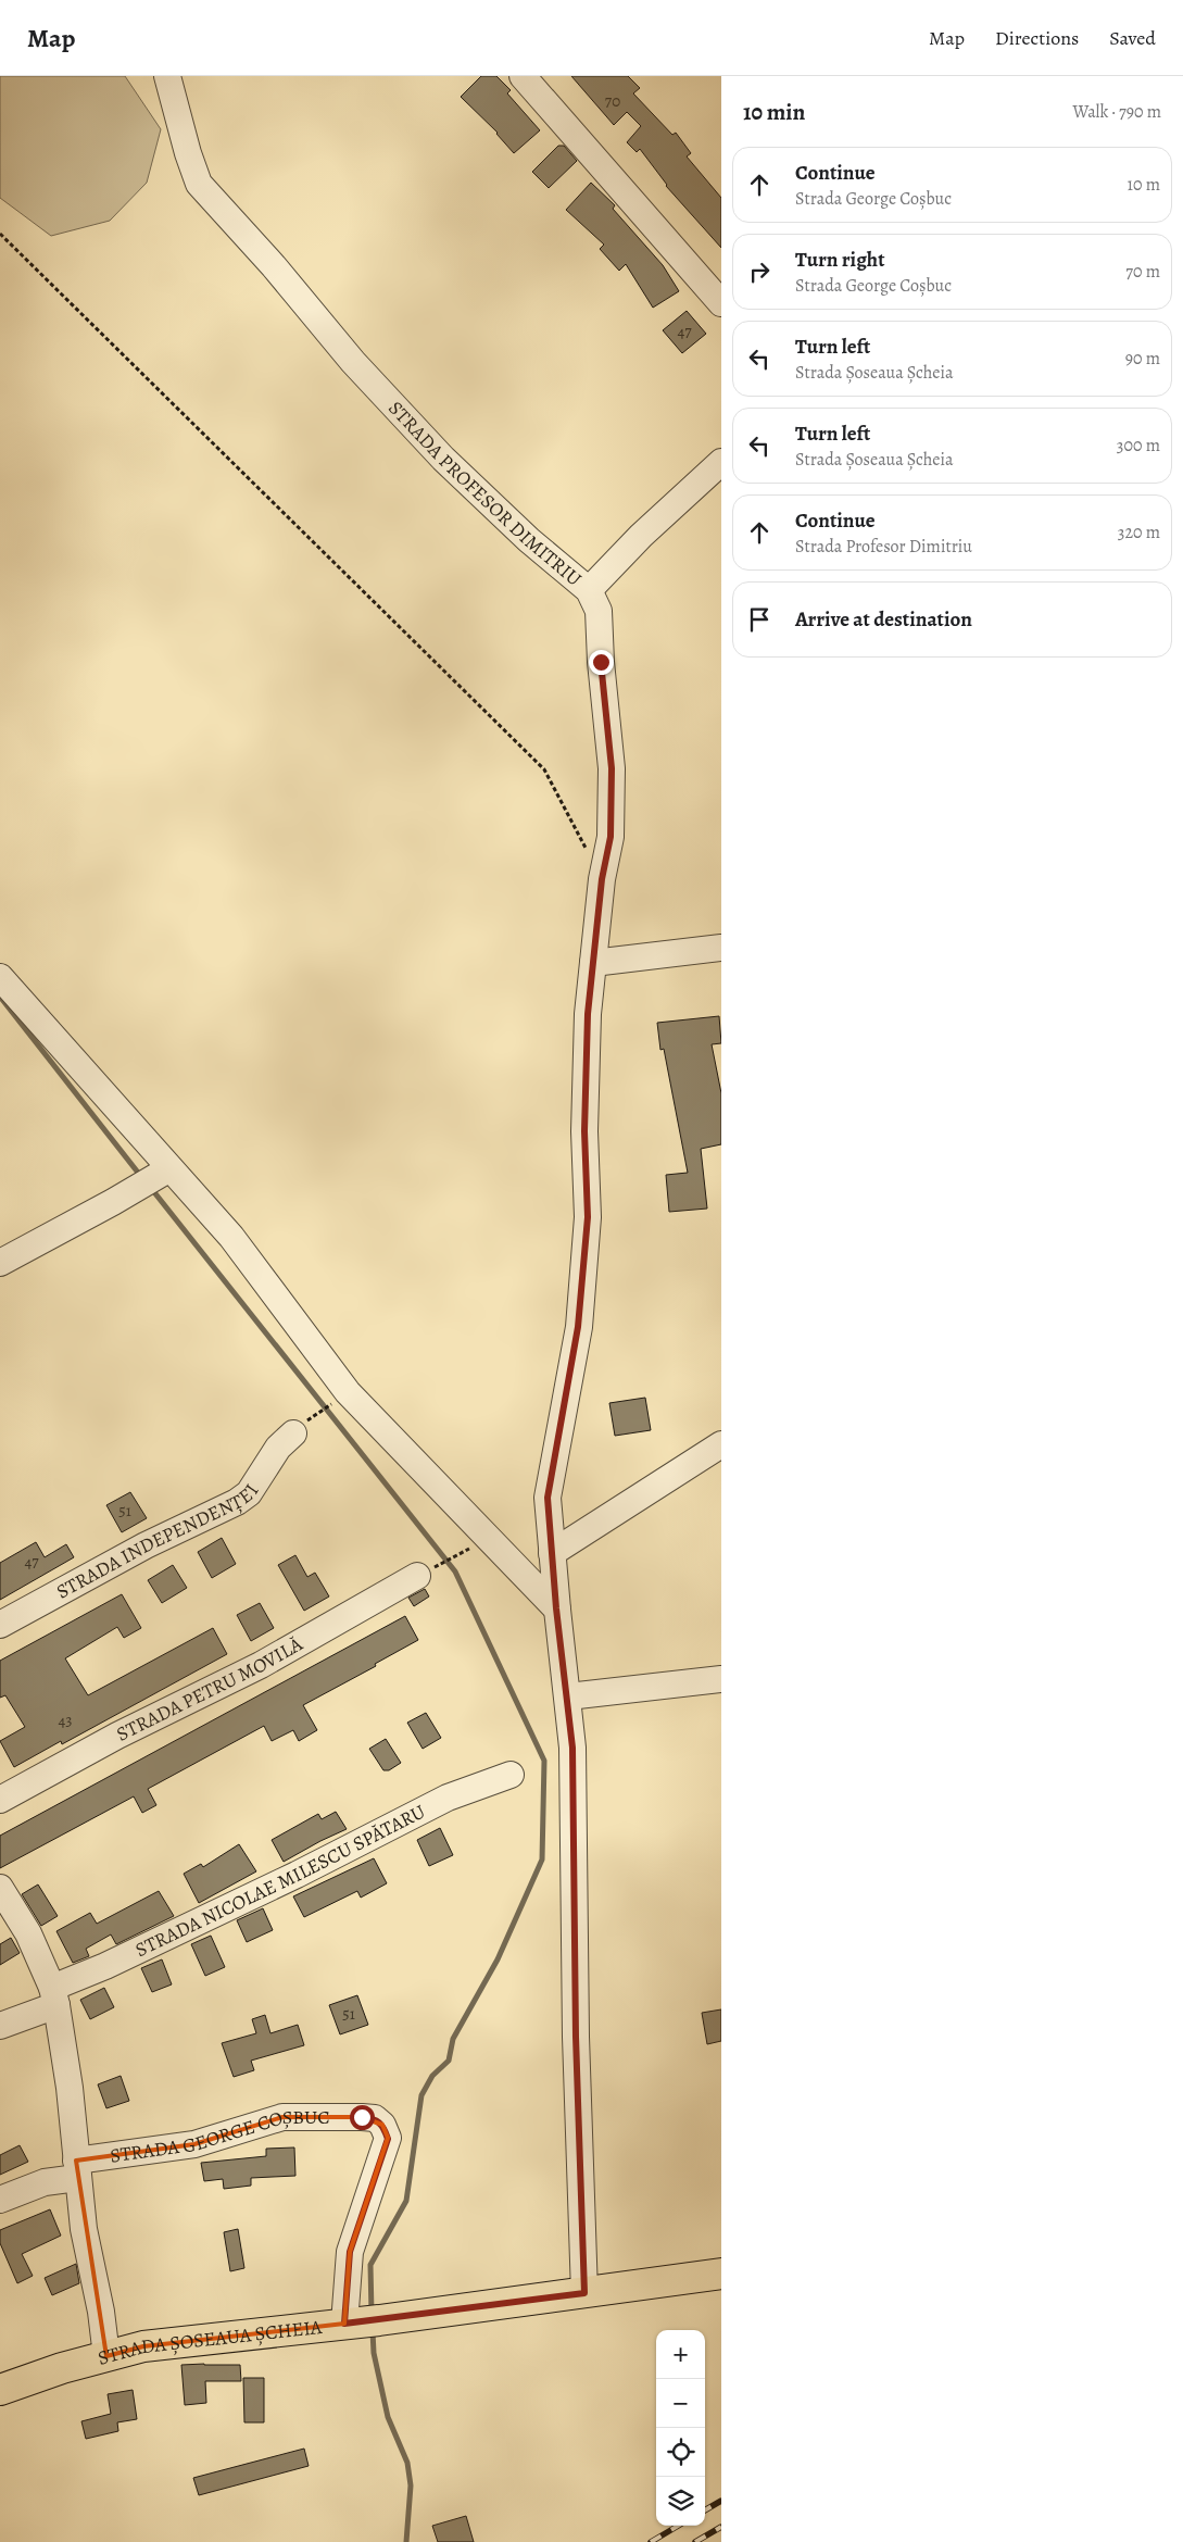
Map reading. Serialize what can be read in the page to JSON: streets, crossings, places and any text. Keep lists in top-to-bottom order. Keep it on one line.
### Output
{"streets":{"main road":["STRADA ȘOSEAUA ȘCHEIA"],"street":["STRADA PROFESOR DIMITRIU","STRADA INDEPENDENȚEI","STRADA PETRU MOVILĂ","STRADA NICOLAE MILESCU SPĂTARU","STRADA GEORGE COȘBUC"]},"crossings":[["STRADA GEORGE COȘBUC","STRADA ȘOSEAUA ȘCHEIA"]],"house_numbers":["70","47","51","47","43","51"],"page":{"header":"Map","nav":["Map","Directions","Saved"],"heading":["10 min","Walk · 790 m"],"list":[["Continue","Strada George Coșbuc","10 m"],["Turn right","Strada George Coșbuc","70 m"],["Turn left","Strada Șoseaua Șcheia","90 m"],["Turn left","Strada Șoseaua Șcheia","300 m"],["Continue","Strada Profesor Dimitriu","320 m"],"Arrive at destination"],"map_buttons":["+","−"]}}
